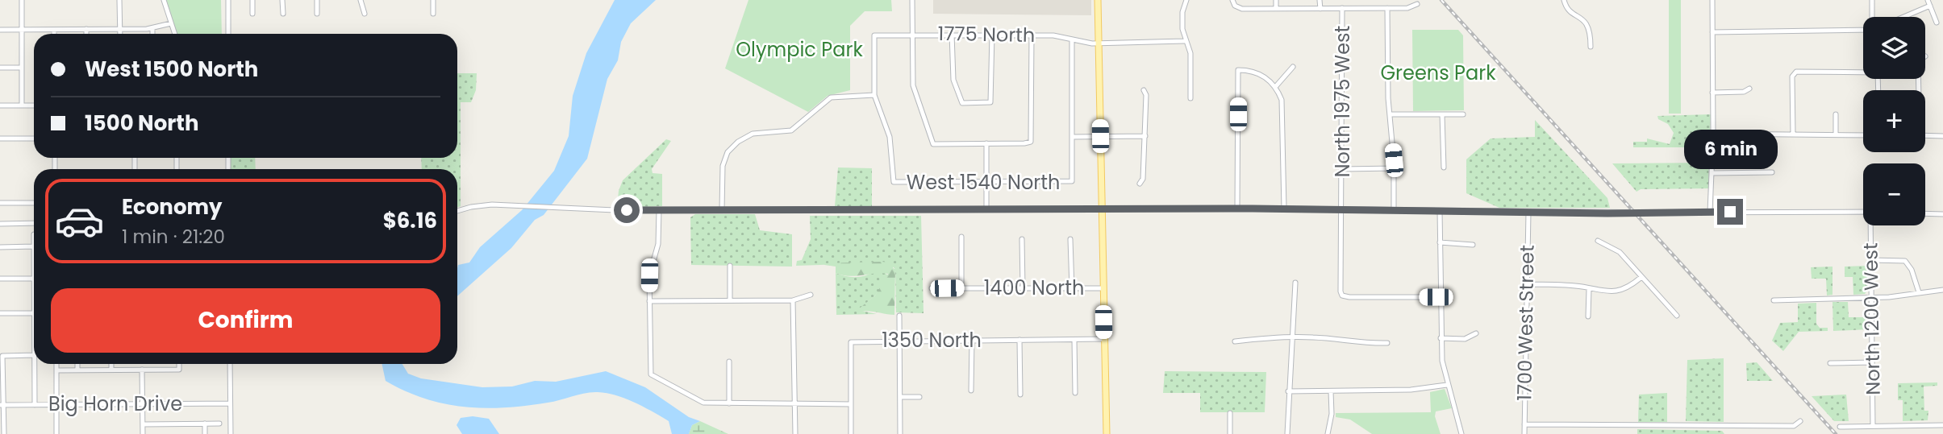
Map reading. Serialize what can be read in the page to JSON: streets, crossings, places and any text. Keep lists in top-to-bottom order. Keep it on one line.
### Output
{"streets":{"street":["1775 North","North 1975 West","West 1540 North","1400 North","North 1200 West","1700 West Street","1350 North","Big Horn Drive"]},"crossings":[["1775 North","West 1540 North"]],"parks":["Olympic Park","Greens Park"],"page":{"map_buttons":["+","−"],"banner":["West 1500 North","1500 North"],"bubble":"6 min","list":[{"name":"Economy","note":"1 min · 21:20","value":"$6.16"}],"buttons":"Confirm"}}
